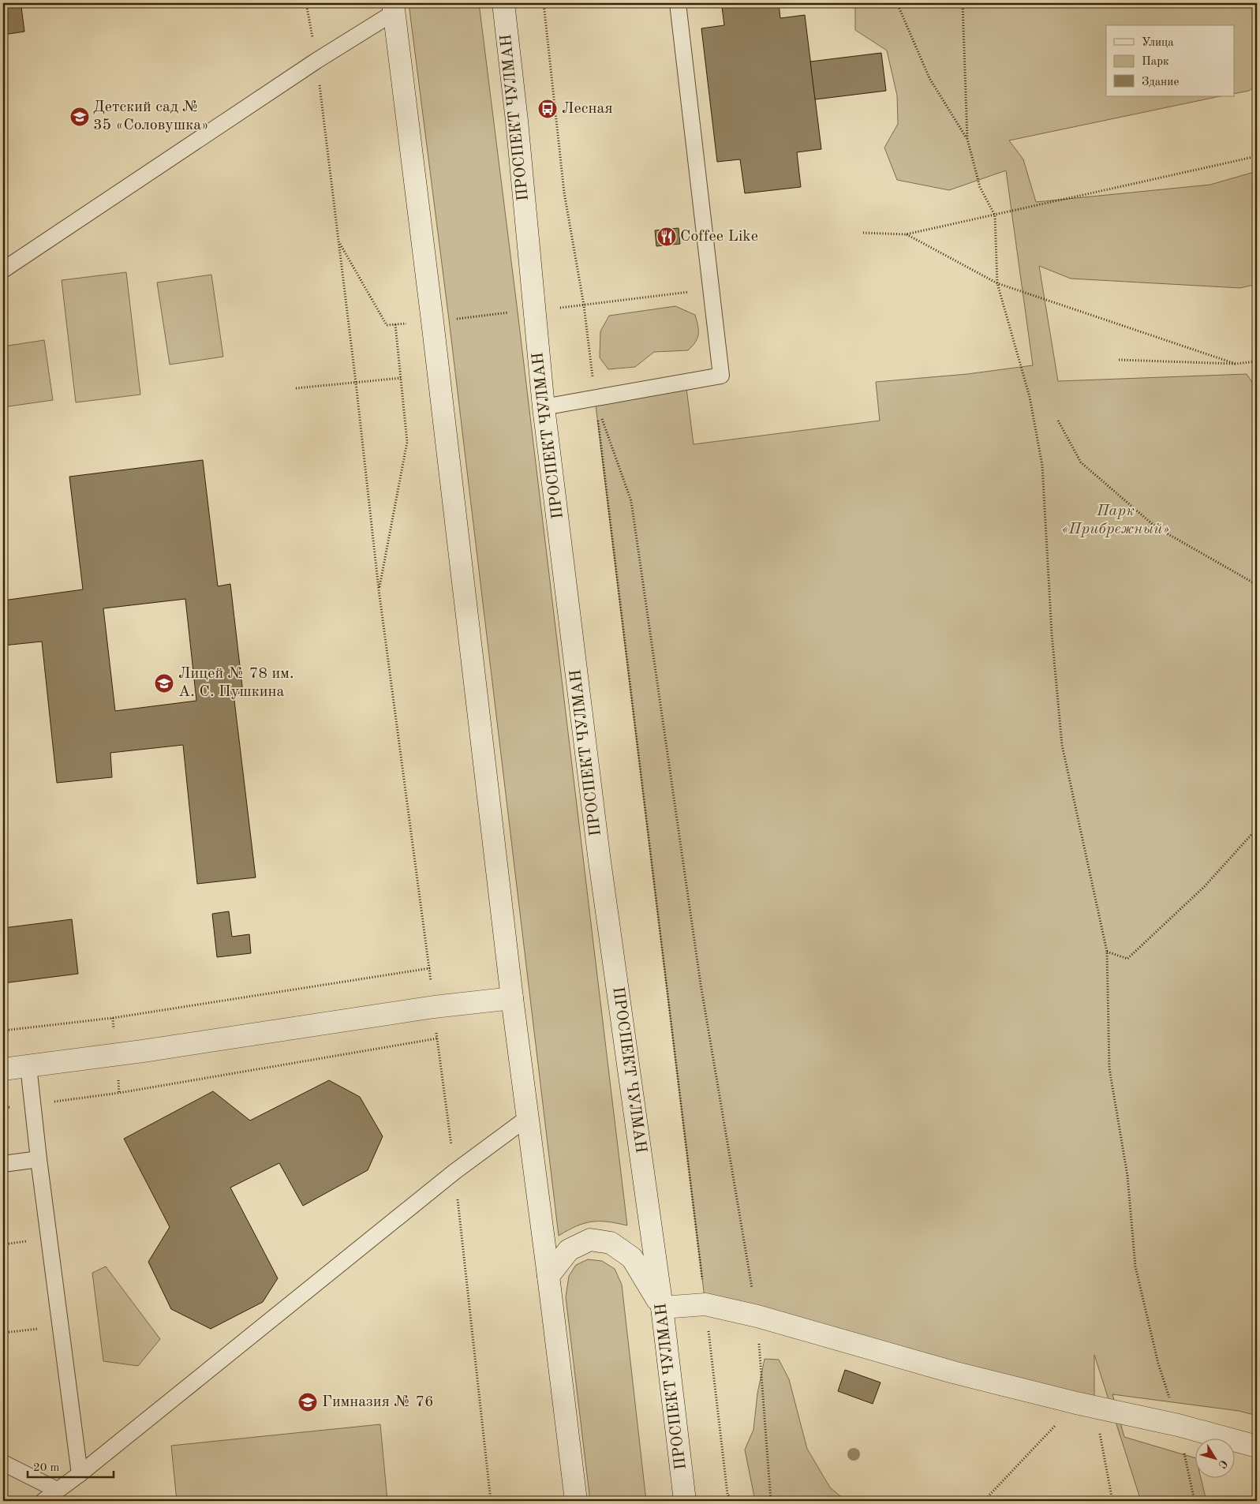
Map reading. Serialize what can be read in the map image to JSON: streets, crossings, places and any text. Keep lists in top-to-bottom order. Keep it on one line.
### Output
{"streets":{"main road":["ПРОСПЕКТ ЧУЛМАН"]},"parks":["Парк «Прибрежный»"],"places":{"bus stop":["Лесная"],"school or university":["Детский сад № 35 «Соловушка»","Лицей № 78 им. А. С. Пушкина","Гимназия № 76"],"restaurant":["Coffee Like"]},"legend":["Улица","Парк","Здание"],"scale_bar":"20 m","north":"bottom right"}
